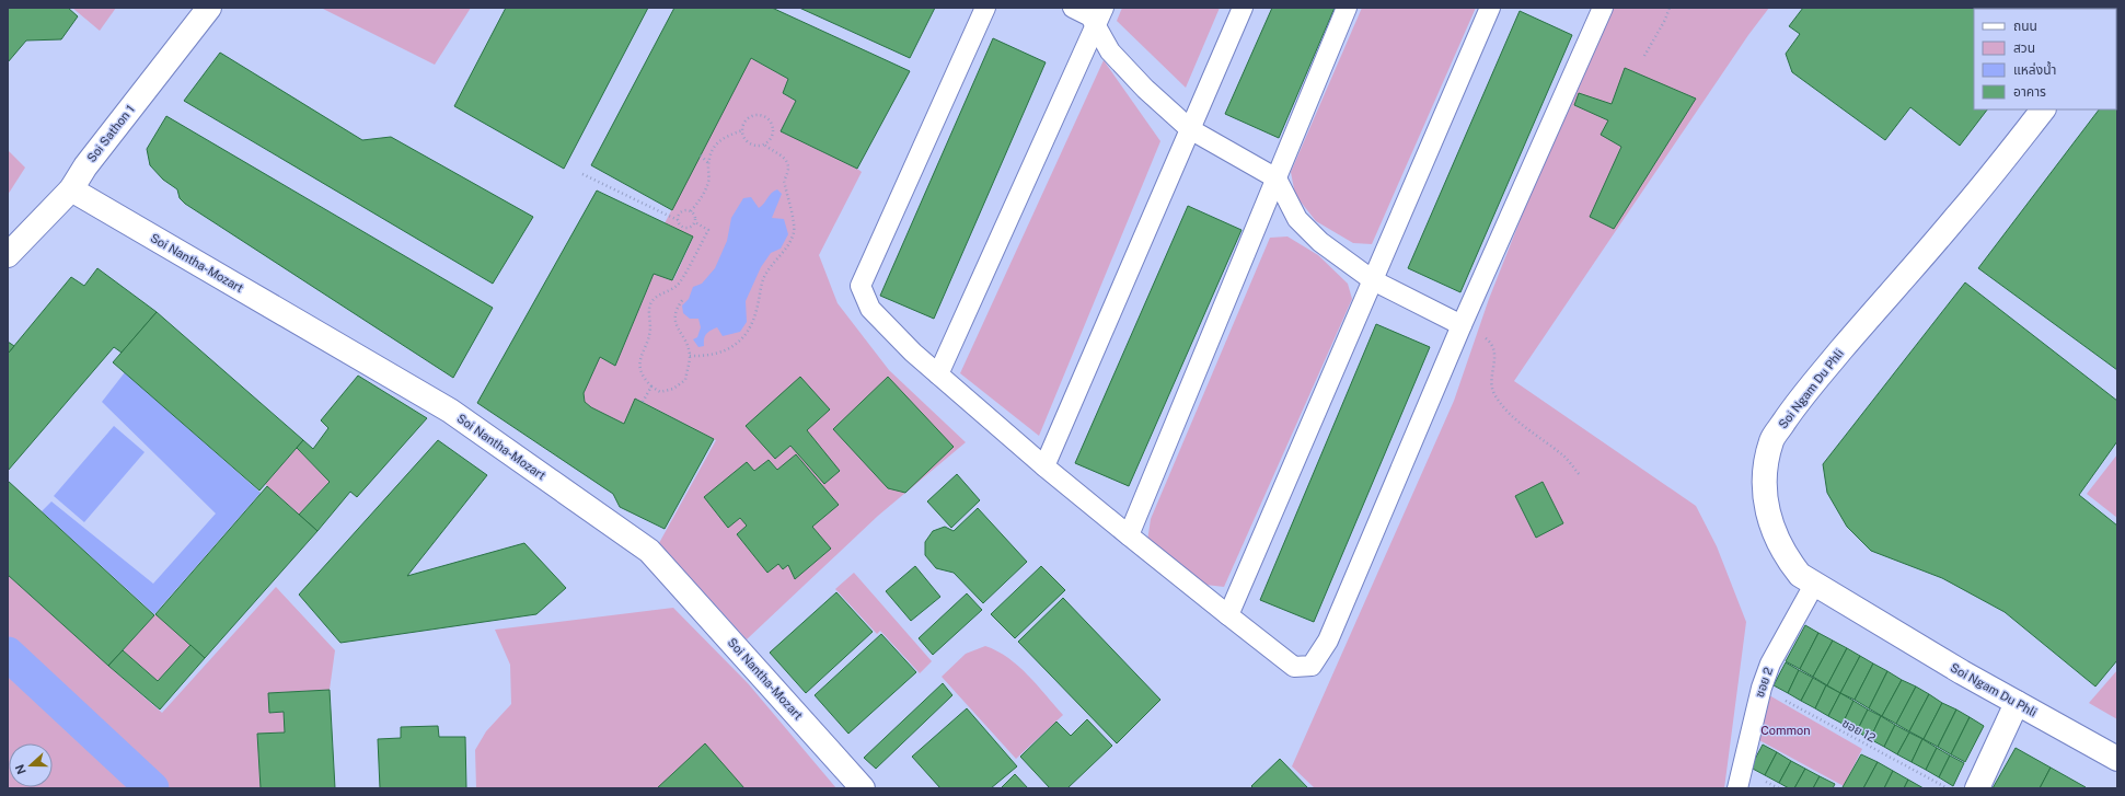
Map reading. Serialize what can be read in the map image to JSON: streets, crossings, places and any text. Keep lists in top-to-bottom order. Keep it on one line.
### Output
{"streets":{"street":["Soi Sathon 1","Soi Nantha-Mozart","Soi Ngam Du Phli"],"lane":["ซอย 2"],"path":["ซอย 12"]},"crossings":[["Soi Sathon 1","Soi Nantha-Mozart"],["Soi Ngam Du Phli","ซอย 2"],["ซอย 2","ซอย 12"]],"parks":["Common"],"legend":["ถนน","สวน","แหล่งน้ำ","อาคาร"],"north":"left"}
